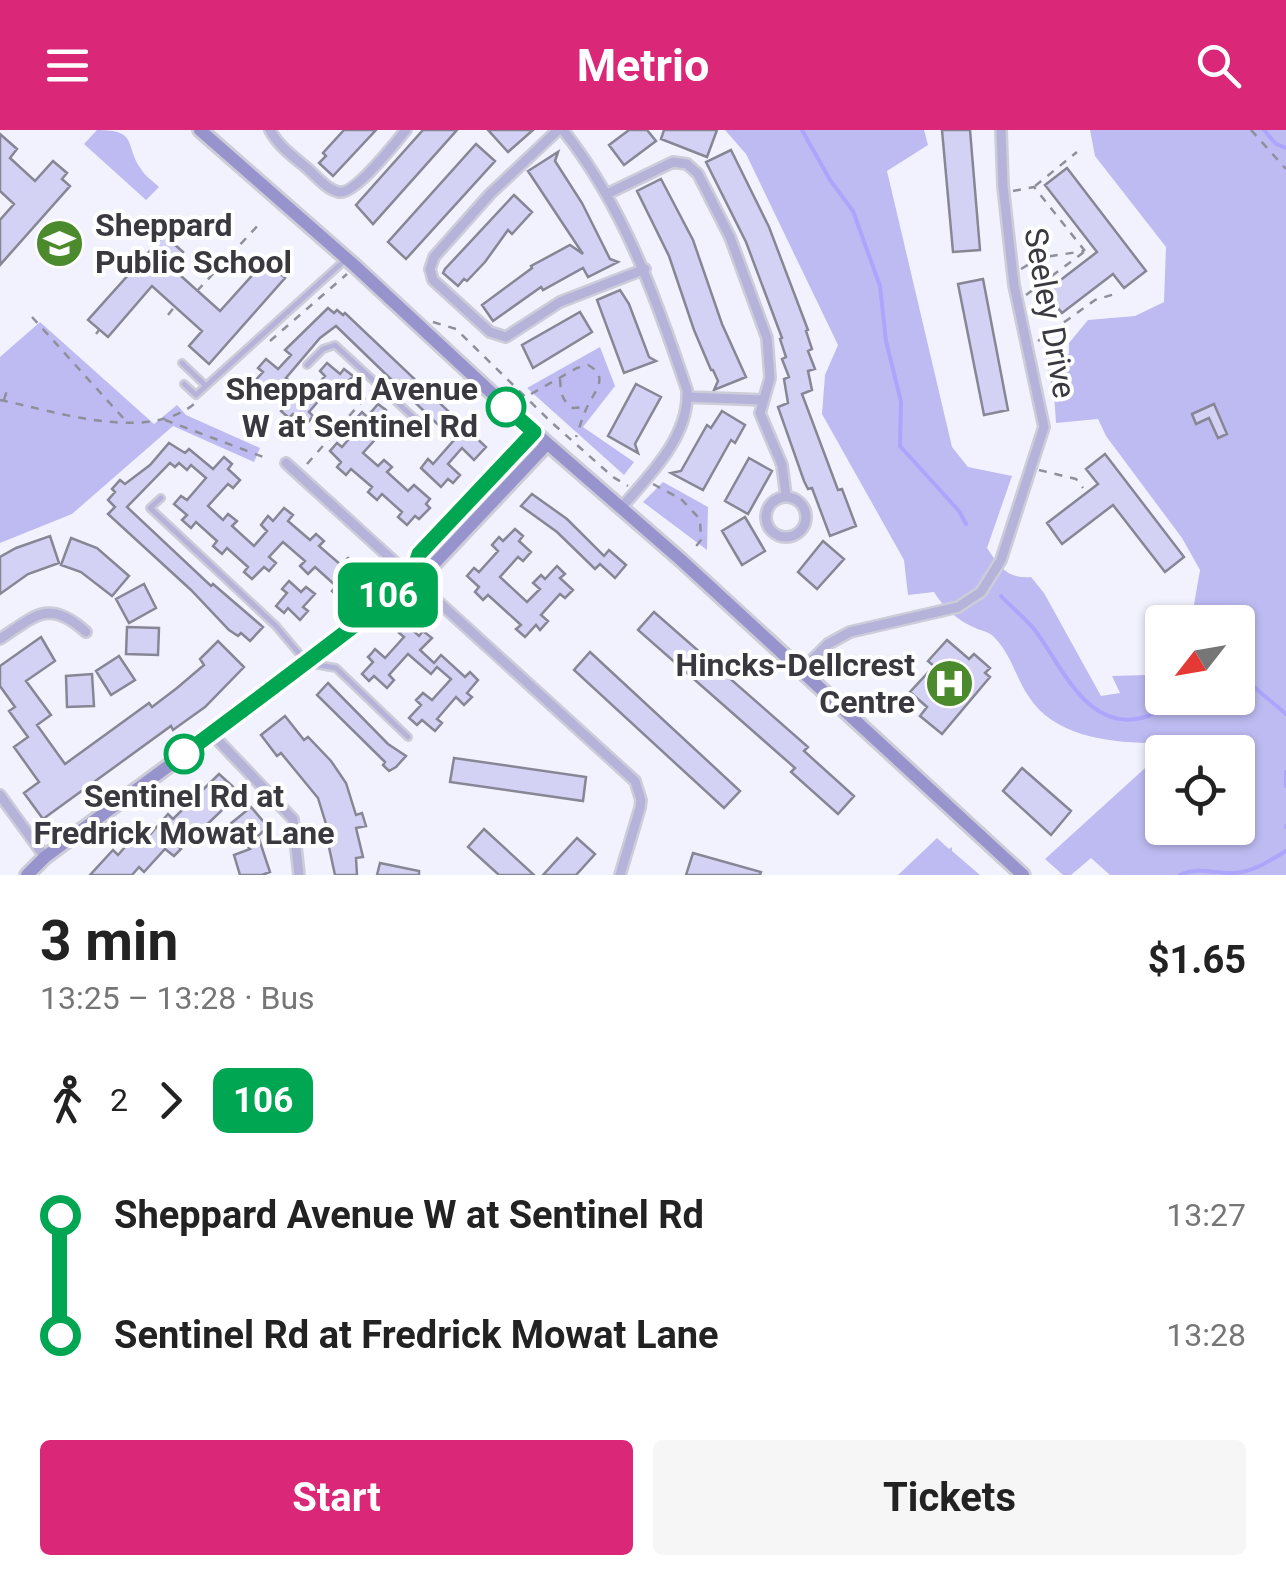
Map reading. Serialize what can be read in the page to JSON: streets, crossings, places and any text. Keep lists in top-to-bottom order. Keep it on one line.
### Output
{"streets":{"street":["Seeley Drive"]},"places":{"school or university":["Sheppard Public School"],"other":["Sheppard Avenue W at Sentinel Rd","Sentinel Rd at Fredrick Mowat Lane"],"hospital":["Hincks-Dellcrest Centre"]},"lines":["bus line 106"],"north":"bottom left","page":{"header":"Metrio","on_map":"106","heading":["3 min","13:25 – 13:28 · Bus","$1.65"],"legs":["2","106"],"list":[{"name":"Sheppard Avenue W at Sentinel Rd","value":"13:27"},{"name":"Sentinel Rd at Fredrick Mowat Lane","value":"13:28"}],"buttons":["Start","Tickets"]}}
